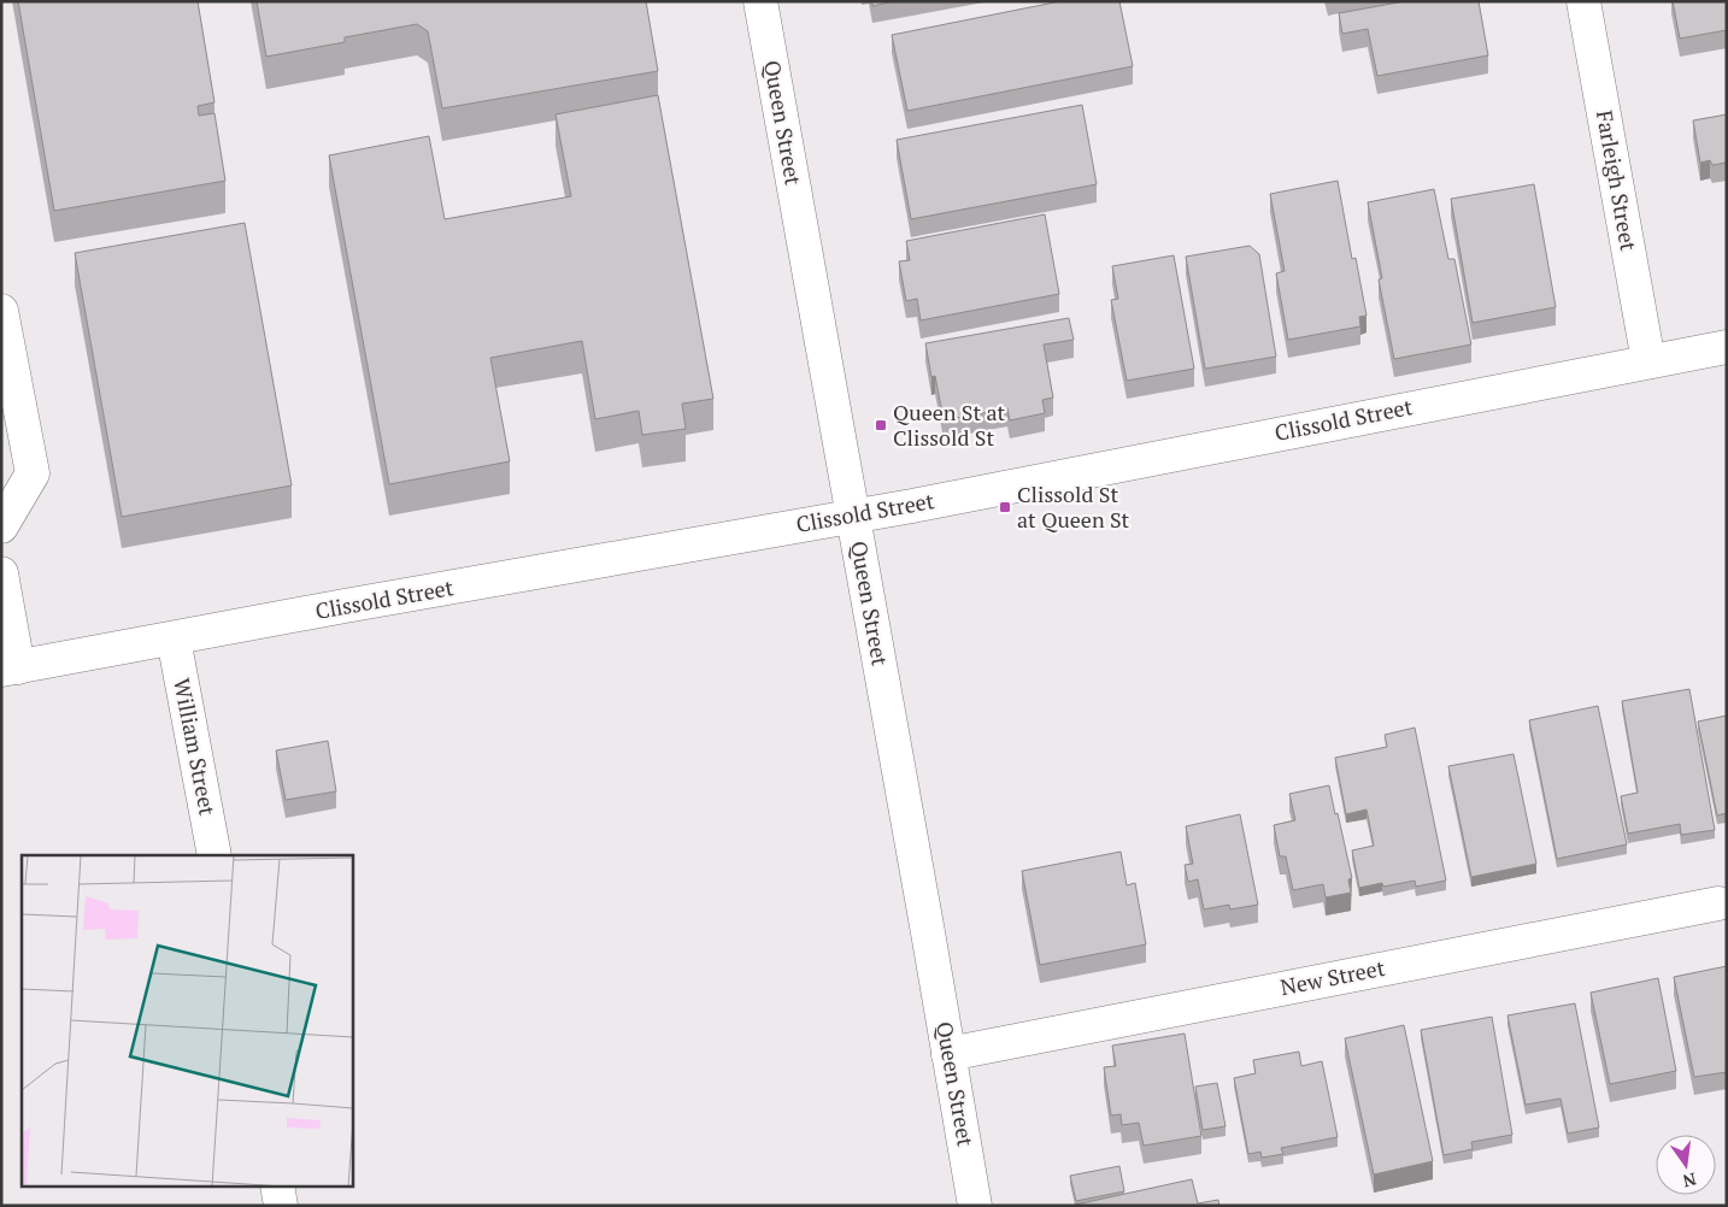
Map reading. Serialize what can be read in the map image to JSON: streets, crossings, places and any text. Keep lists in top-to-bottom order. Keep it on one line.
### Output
{"streets":{"street":["Queen Street","Farleigh Street","Clissold Street","William Street","New Street"]},"crossings":[["Queen Street","Clissold Street"],["Queen Street","New Street"],["Farleigh Street","Clissold Street"],["Clissold Street","William Street"]],"places":{"transit":["Queen St at Clissold St","Clissold St at Queen St"]},"north":"bottom"}
